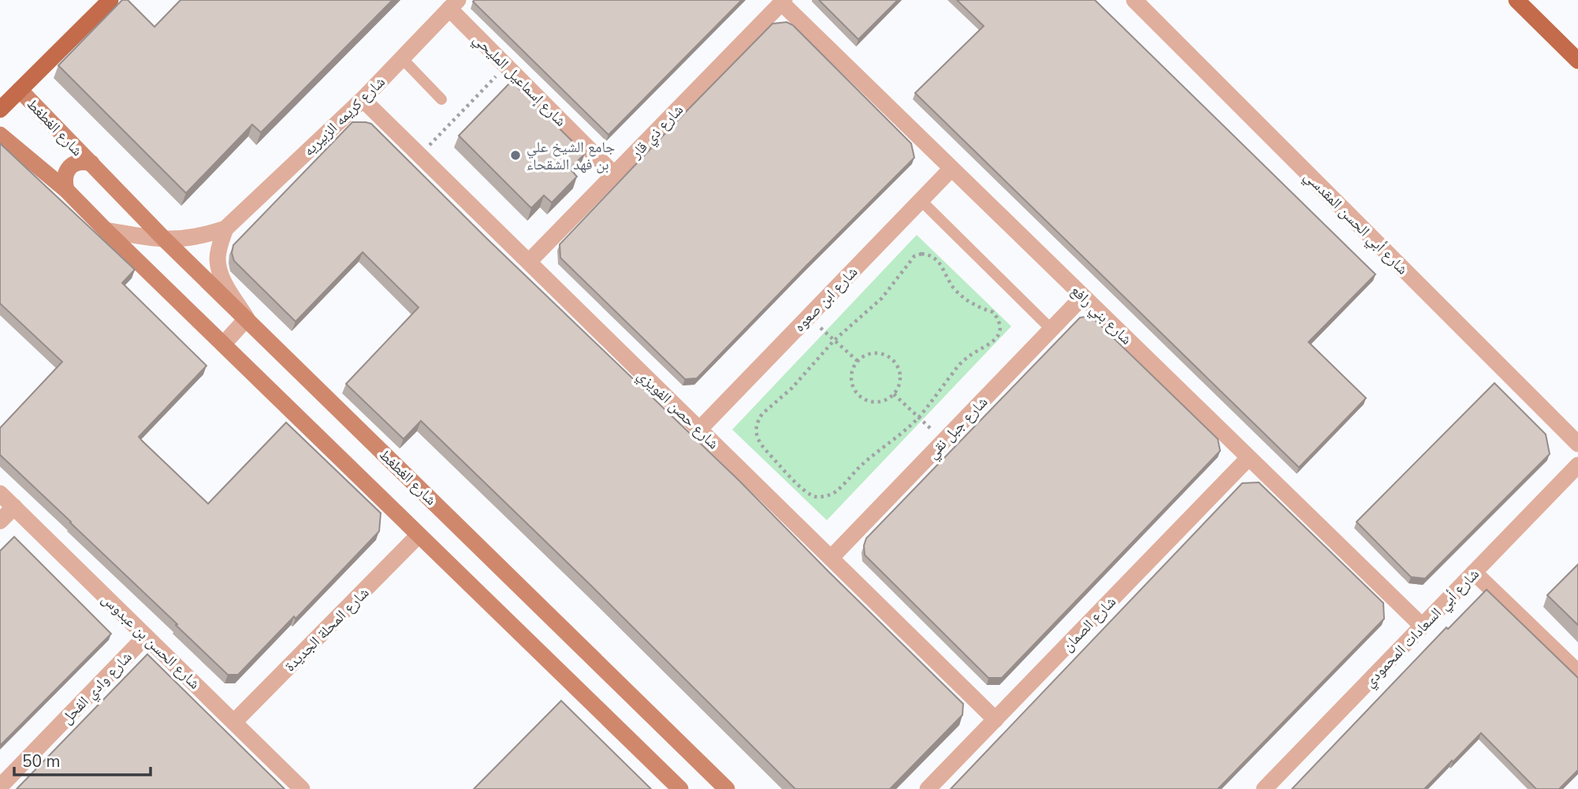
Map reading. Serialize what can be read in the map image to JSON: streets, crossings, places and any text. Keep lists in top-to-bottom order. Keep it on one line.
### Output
{"streets":{"street":["شارع إسماعيل المليحي","شارع كريمه الزبيريه","شارع الغطغط","شارع ذي قار","شارع أبي الحسن المقدسي","شارع ابن صعوه","شارع بني رافع","شارع حصن الفويزي","شارع جبل نقي","شارع الصمان","شارع أبي السعادات المحمودي","شارع المحلة الجديدة","شارع الحسن بن عبدوس","شارع وادي الفحل"]},"crossings":[["شارع إسماعيل المليحي","شارع كريمه الزبيريه"],["شارع إسماعيل المليحي","شارع ذي قار"],["شارع كريمه الزبيريه","شارع الغطغط"],["شارع كريمه الزبيريه","شارع حصن الفويزي"],["شارع ذي قار","شارع بني رافع"],["شارع ذي قار","شارع حصن الفويزي"],["شارع ابن صعوه","شارع بني رافع"],["شارع ابن صعوه","شارع حصن الفويزي"],["شارع بني رافع","شارع جبل نقي"],["شارع بني رافع","شارع الصمان"],["شارع بني رافع","شارع أبي السعادات المحمودي"],["شارع حصن الفويزي","شارع جبل نقي"],["شارع حصن الفويزي","شارع الصمان"],["شارع المحلة الجديدة","شارع الحسن بن عبدوس"],["شارع الحسن بن عبدوس","شارع وادي الفحل"]],"places":["جامع الشيخ علي بن فهد الشقحاء"],"scale_bar":"50 m"}
